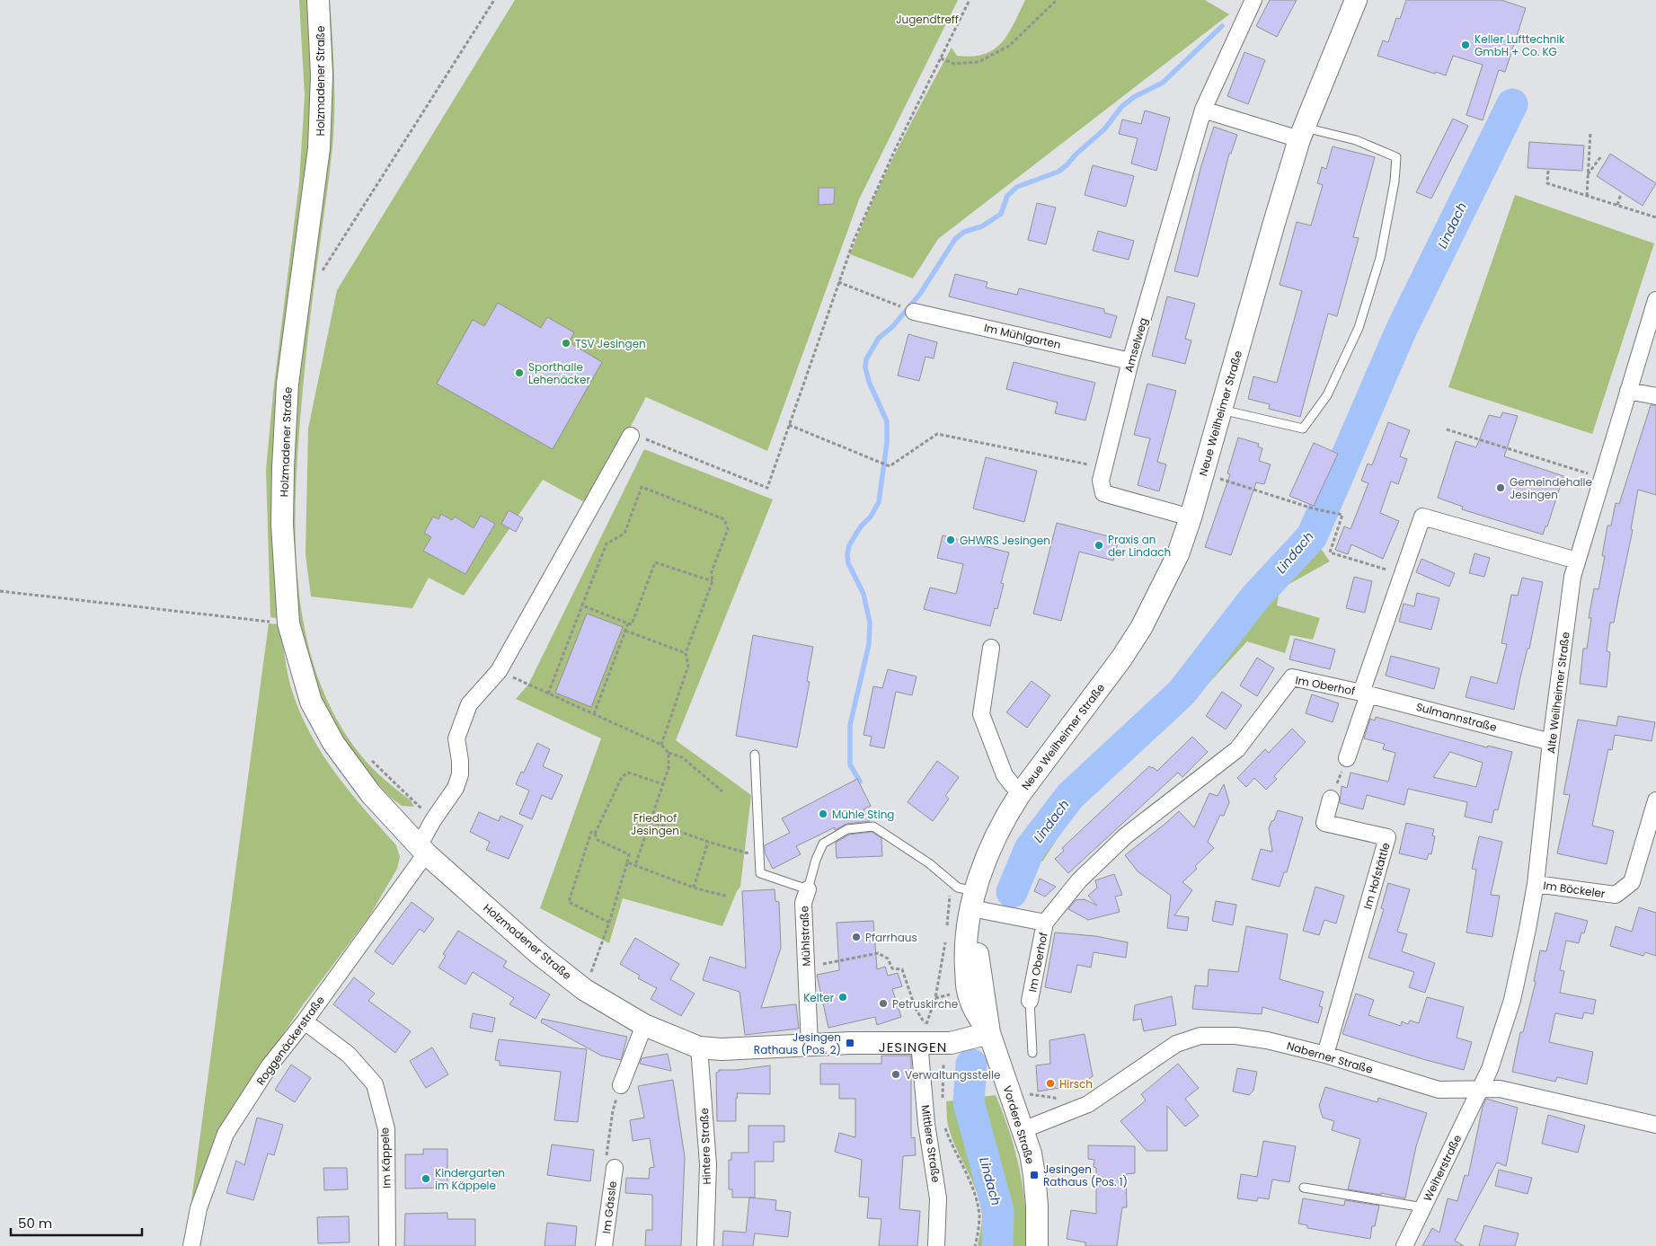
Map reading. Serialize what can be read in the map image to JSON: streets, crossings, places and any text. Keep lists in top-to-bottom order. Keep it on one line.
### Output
{"streets":{"street":["Holzmadener Straße","Im Mühlgarten","Amselweg","Neue Weilheimer Straße","Im Oberhof","Alte Weilheimer Straße","Sulmannstraße","Im Hofstättle","Im Böckeler","Mühlstraße","Roggenäckerstraße","Naberner Straße","Vordere Straße","Mittlere Straße","Hintere Straße","Im Käppele","Weiherstraße","Im Gässle"]},"crossings":[["Holzmadener Straße","Roggenäckerstraße"],["Holzmadener Straße","Hintere Straße"],["Im Mühlgarten","Amselweg"],["Amselweg","Neue Weilheimer Straße"],["Neue Weilheimer Straße","Im Oberhof"],["Neue Weilheimer Straße","Mühlstraße"],["Neue Weilheimer Straße","Vordere Straße"],["Im Oberhof","Alte Weilheimer Straße"],["Im Oberhof","Sulmannstraße"],["Im Oberhof","Mühlstraße"],["Alte Weilheimer Straße","Sulmannstraße"],["Alte Weilheimer Straße","Im Böckeler"],["Alte Weilheimer Straße","Naberner Straße"],["Alte Weilheimer Straße","Weiherstraße"],["Im Hofstättle","Naberner Straße"],["Roggenäckerstraße","Im Käppele"],["Naberner Straße","Vordere Straße"],["Naberner Straße","Weiherstraße"]],"districts":["JESINGEN"],"water":["Lindach"],"parks":["Jugendtreff","Friedhof Jesingen"],"places":{"other":["Keller Lufttechnik GmbH + Co. KG","TSV Jesingen","Sporthalle Lehenäcker","Gemeindehalle Jesingen","GHWRS Jesingen","Praxis an der Lindach","Mühle Sting","Pfarrhaus","Kelter","Petruskirche","Verwaltungsstelle","Hirsch","Kindergarten im Käppele"],"transit":["Jesingen Rathaus (Pos. 2)","Jesingen Rathaus (Pos. 1)"]},"scale_bar":"50 m"}
